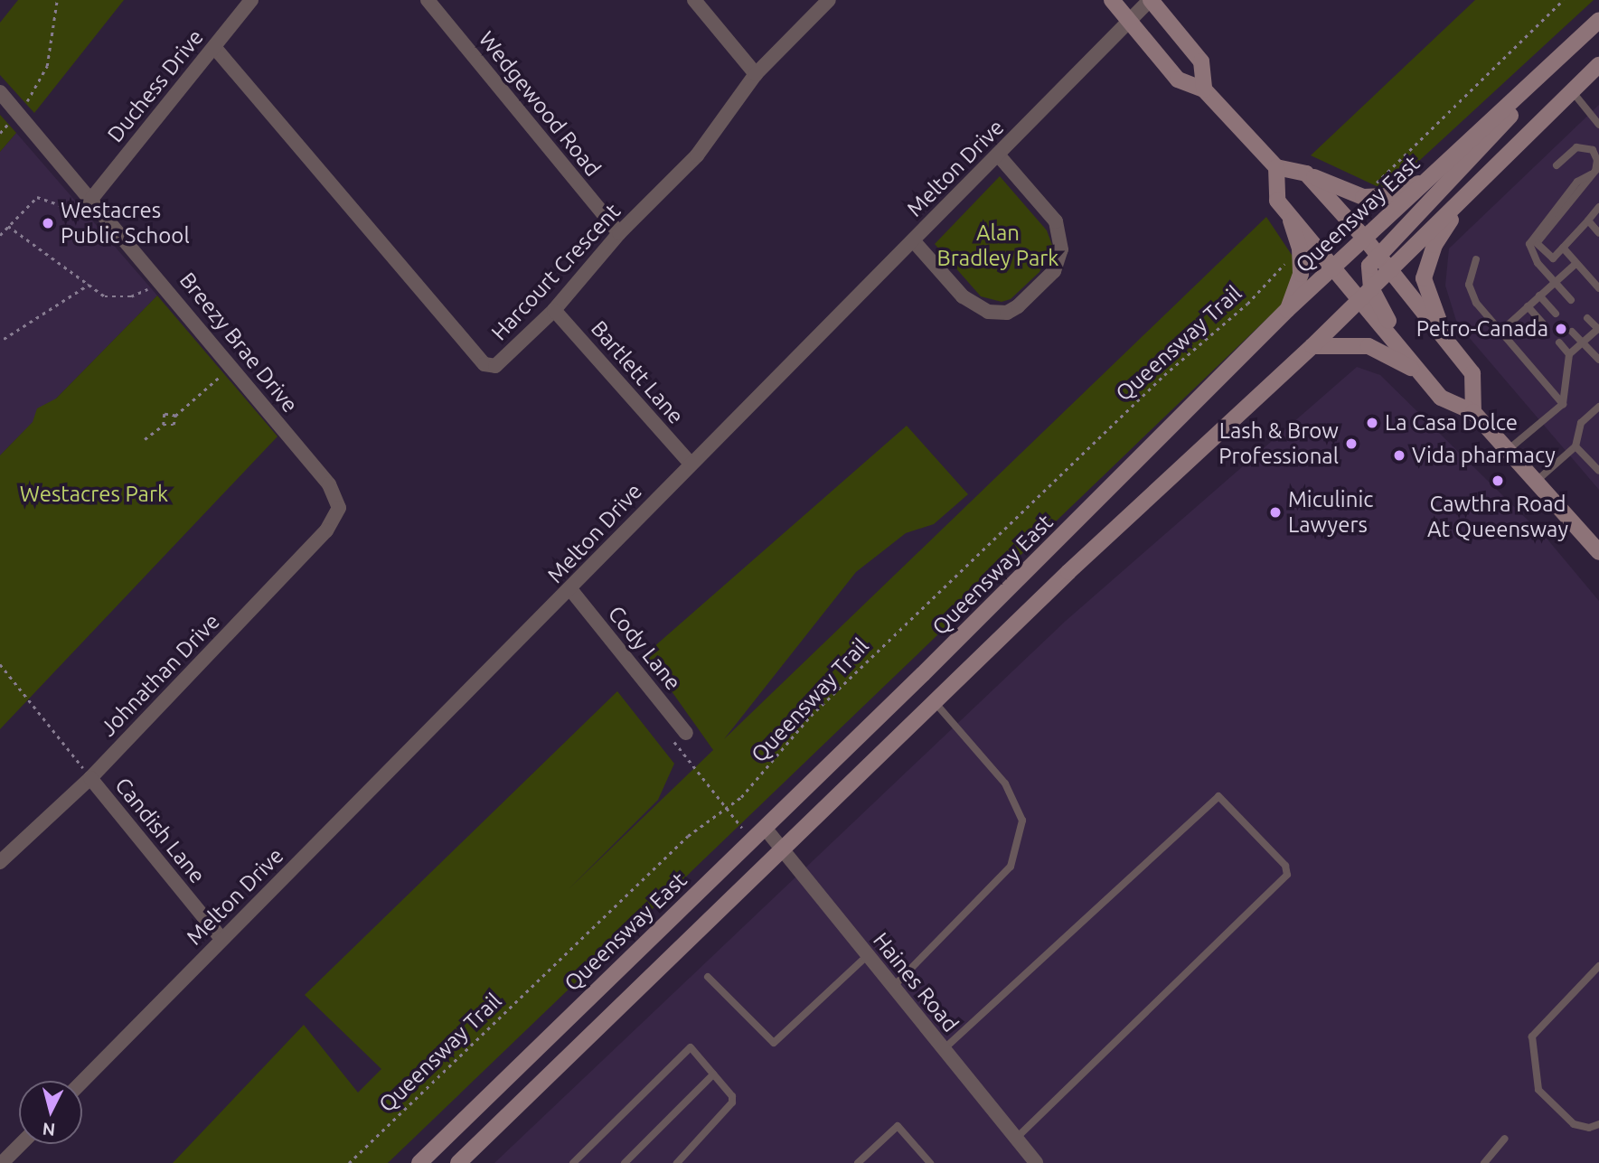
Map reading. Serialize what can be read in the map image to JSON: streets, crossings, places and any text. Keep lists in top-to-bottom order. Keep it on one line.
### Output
{"streets":{"main road":["Queensway East"],"street":["Duchess Drive","Wedgewood Road","Melton Drive","Harcourt Crescent","Breezy Brae Drive","Bartlett Lane","Cody Lane","Johnathan Drive","Candish Lane","Haines Road"],"path":["Queensway Trail"]},"crossings":[["Duchess Drive","Harcourt Crescent"],["Duchess Drive","Breezy Brae Drive"],["Wedgewood Road","Harcourt Crescent"],["Melton Drive","Bartlett Lane"],["Melton Drive","Cody Lane"],["Melton Drive","Candish Lane"],["Queensway East","Haines Road"],["Harcourt Crescent","Bartlett Lane"],["Breezy Brae Drive","Johnathan Drive"],["Johnathan Drive","Candish Lane"]],"parks":["Alan Bradley Park","Westacres Park"],"places":["Westacres Public School","Petro-Canada","La Casa Dolce","Lash & Brow Professional","Vida pharmacy","Cawthra Road At Queensway","Miculinic Lawyers"],"north":"bottom"}
